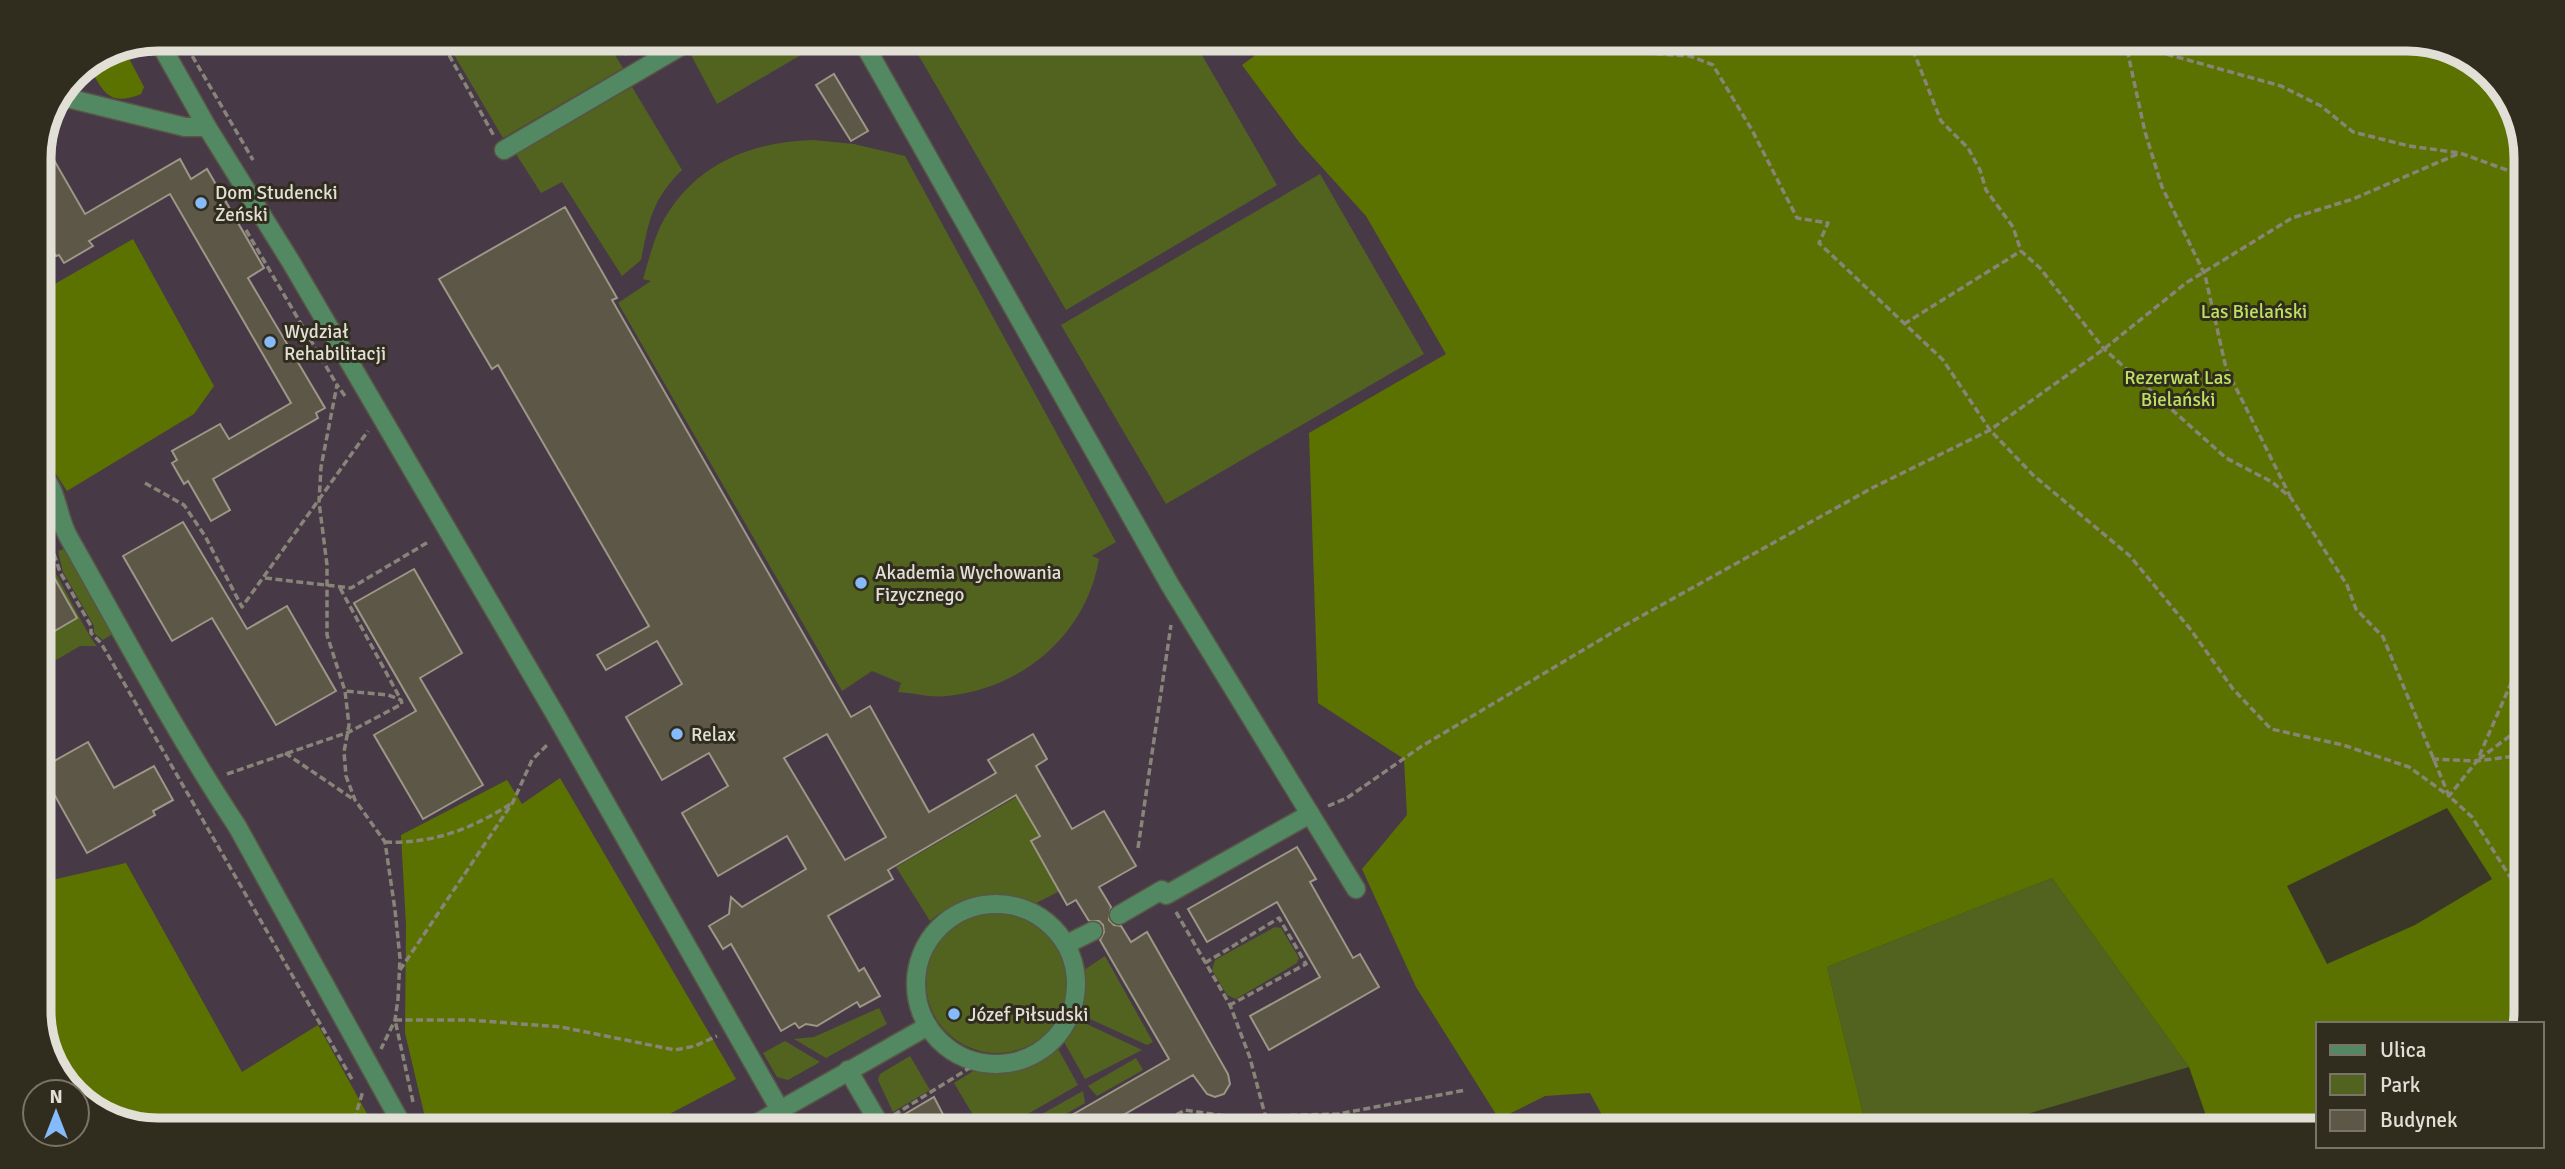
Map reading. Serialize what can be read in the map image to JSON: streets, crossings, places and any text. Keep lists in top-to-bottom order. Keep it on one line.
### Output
{"parks":["Las Bielański","Rezerwat Las Bielański"],"places":["Dom Studencki Żeński","Wydział Rehabilitacji","Akademia Wychowania Fizycznego","Relax","Józef Piłsudski"],"legend":["Ulica","Park","Budynek"],"north":"top"}
